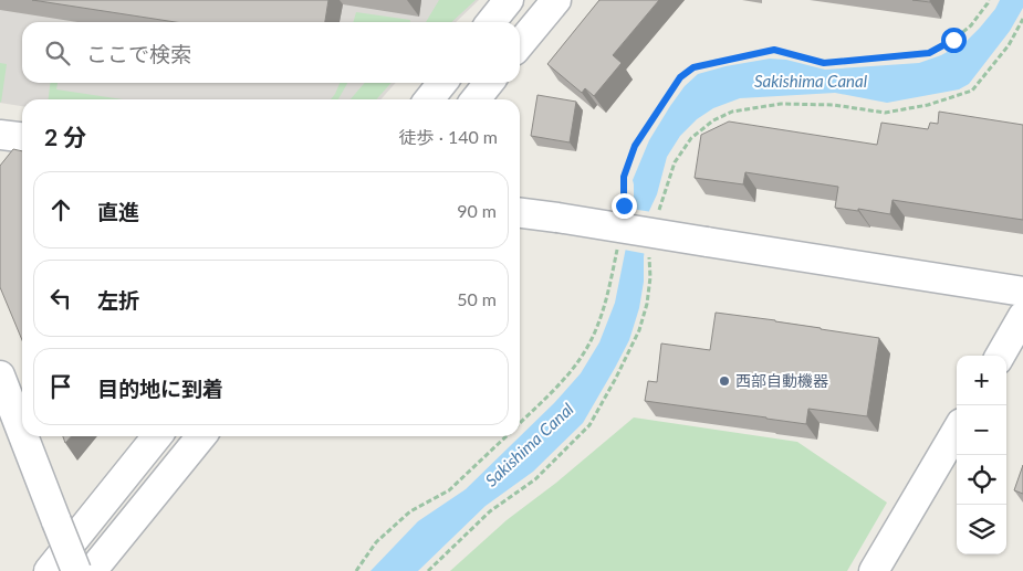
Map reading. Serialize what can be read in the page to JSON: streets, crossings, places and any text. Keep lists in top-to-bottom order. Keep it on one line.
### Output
{"water":["Sakishima Canal"],"places":["西部自動機器"],"page":{"search":"ここで検索","heading":["2 分","徒歩 · 140 m"],"list":[["直進","90 m"],["左折","50 m"],"目的地に到着"],"map_buttons":["+","−"]}}
